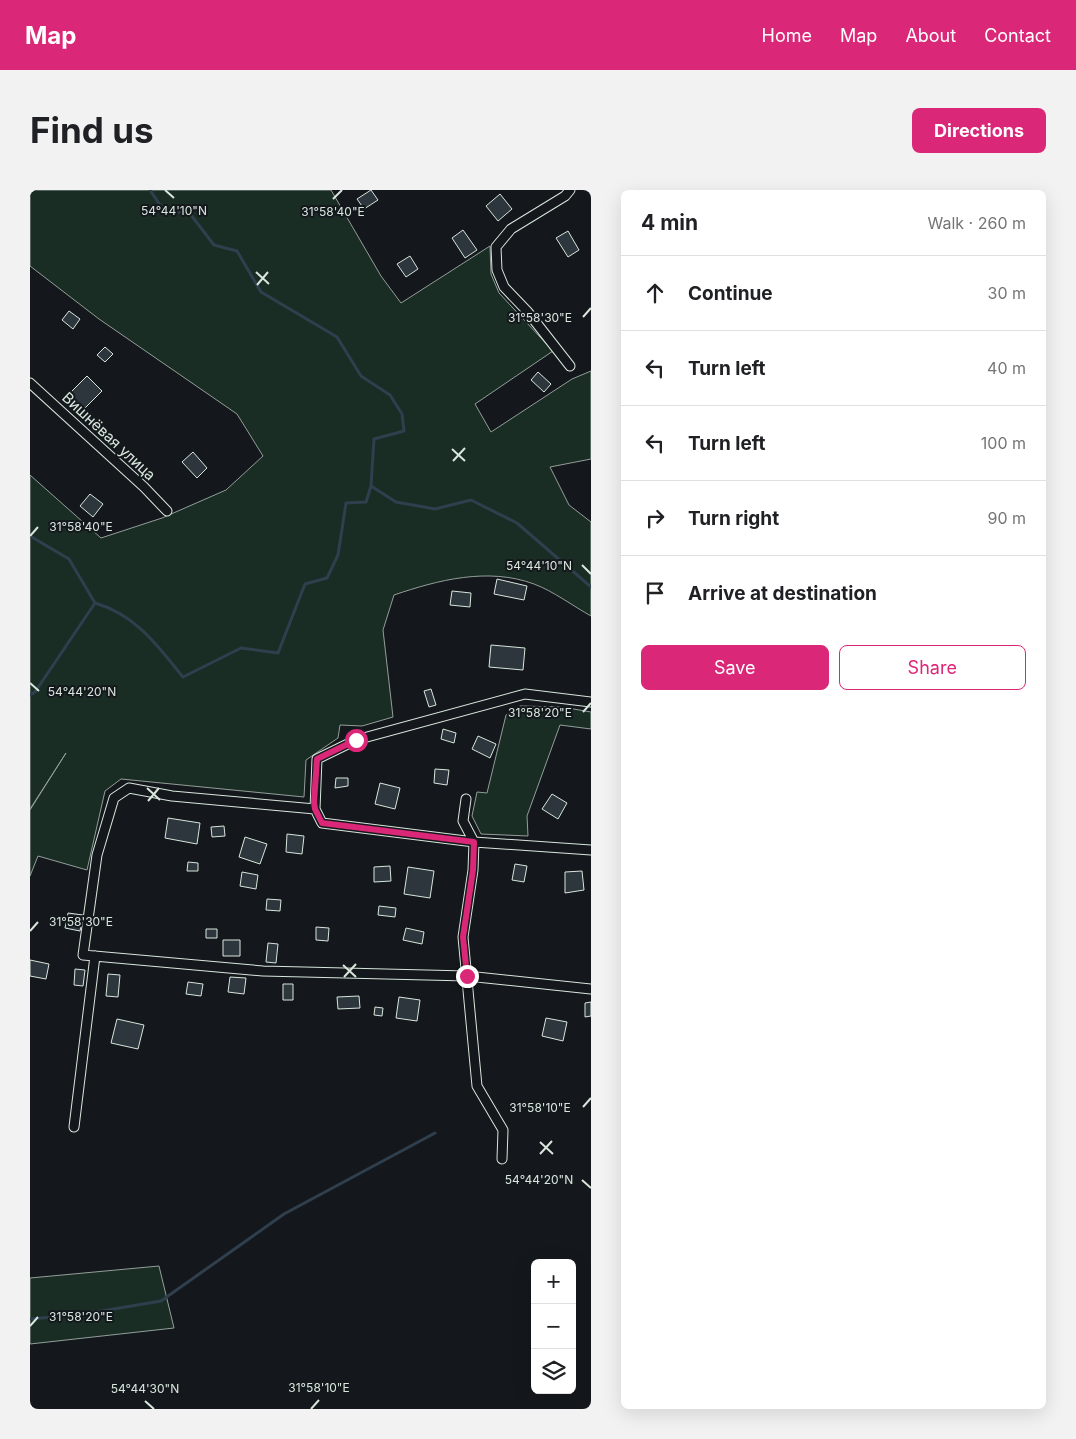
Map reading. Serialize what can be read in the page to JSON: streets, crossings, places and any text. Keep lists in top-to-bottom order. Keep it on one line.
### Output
{"streets":{"street":["Вишнёвая улица"]},"page":{"header":"Map","nav":["Home","Map","About","Contact"],"buttons":["Directions",["Save","Share"]],"title":"Find us","heading":["4 min","Walk · 260 m"],"list":[["Continue","30 m"],["Turn left","40 m"],["Turn left","100 m"],["Turn right","90 m"],"Arrive at destination"],"map_buttons":["+","−"]},"coordinates":["54°44'10\"N","31°58'40\"E","31°58'30\"E","54°44'20\"N","31°58'20\"E","31°58'10\"E","54°44'30\"N"]}
